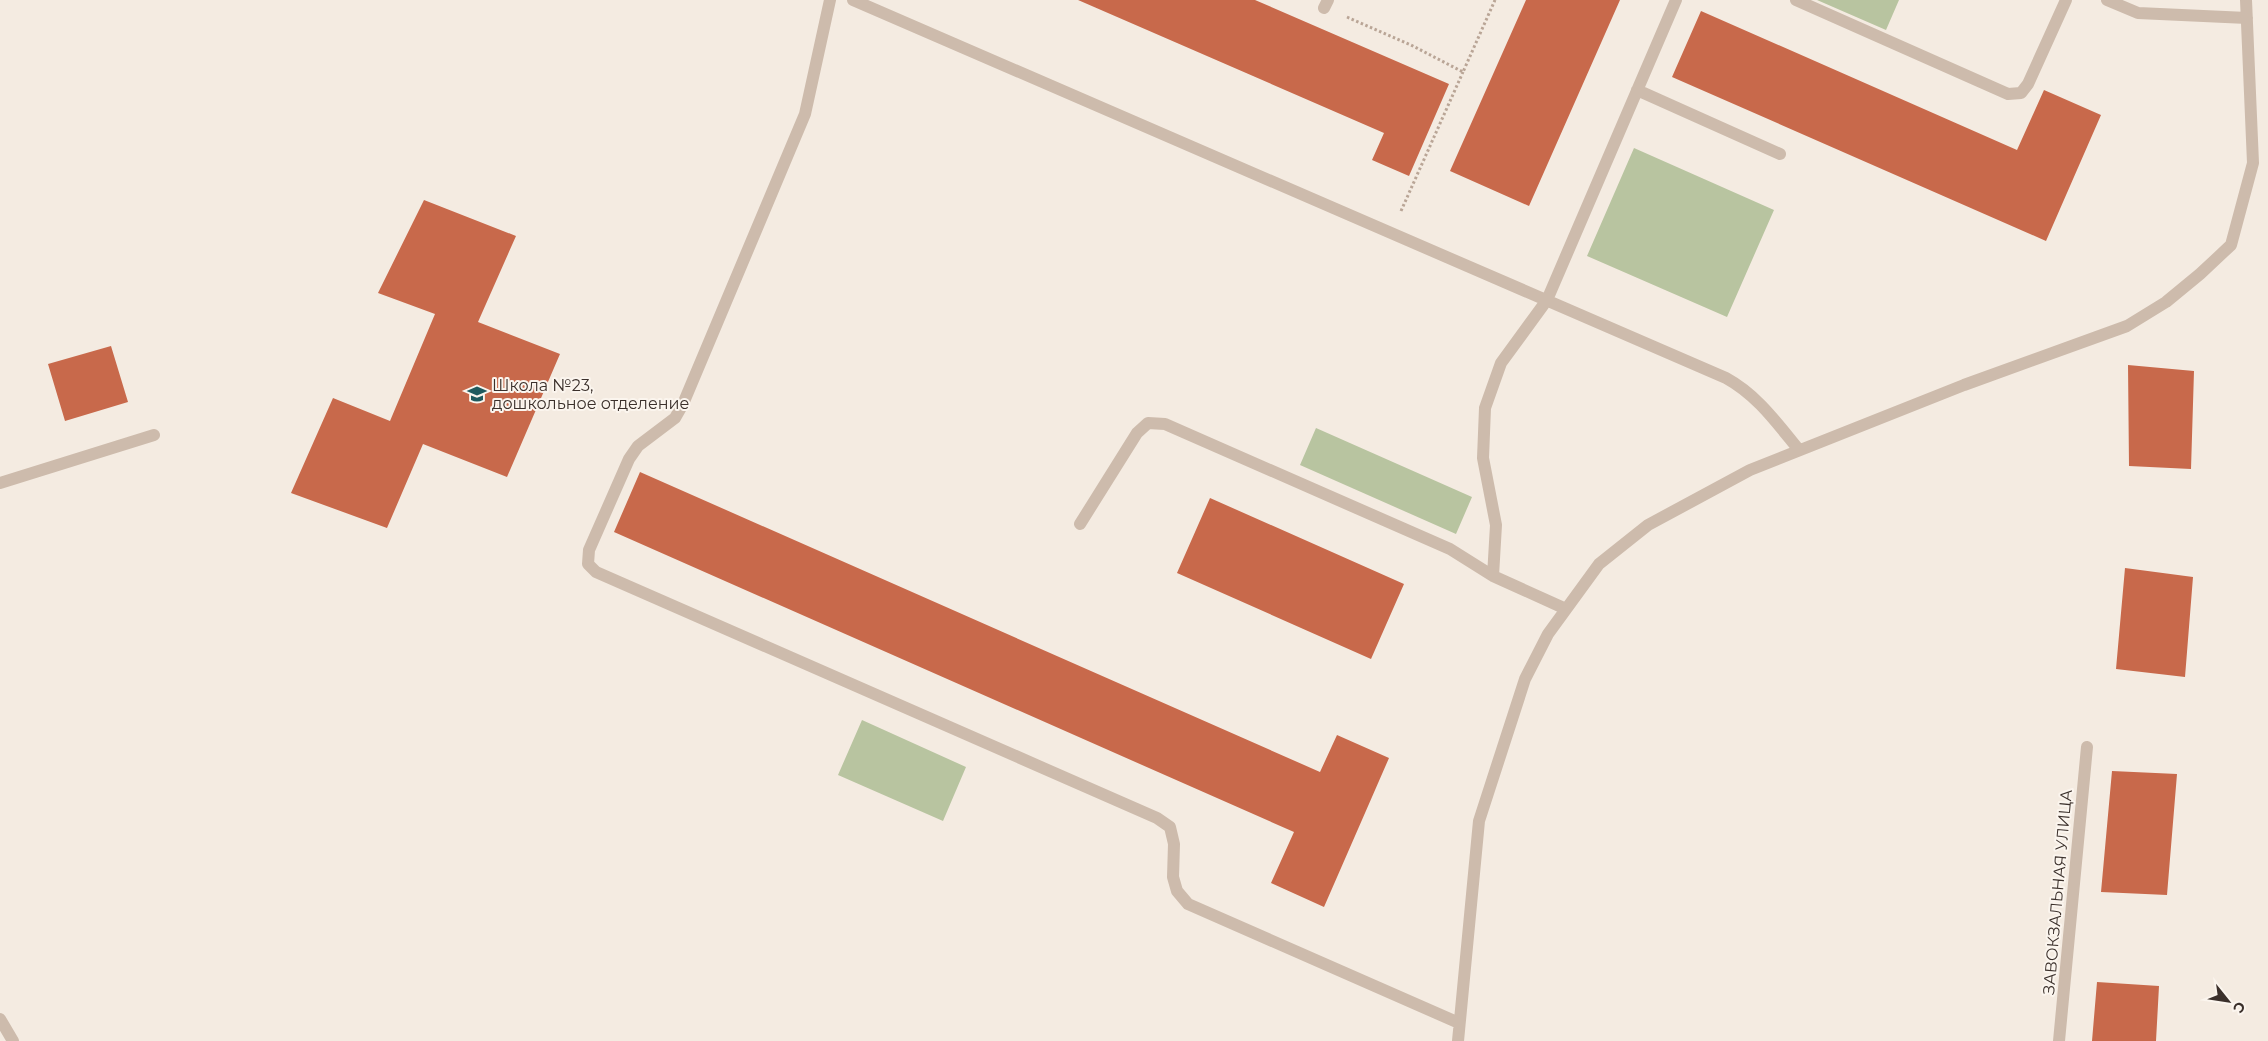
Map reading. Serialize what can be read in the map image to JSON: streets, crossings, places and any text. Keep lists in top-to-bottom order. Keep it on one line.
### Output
{"streets":{"street":["ЗАВОКЗАЛЬНАЯ УЛИЦА"]},"places":{"school or university":["Школа №23, дошкольное отделение"]},"north":"bottom right"}
